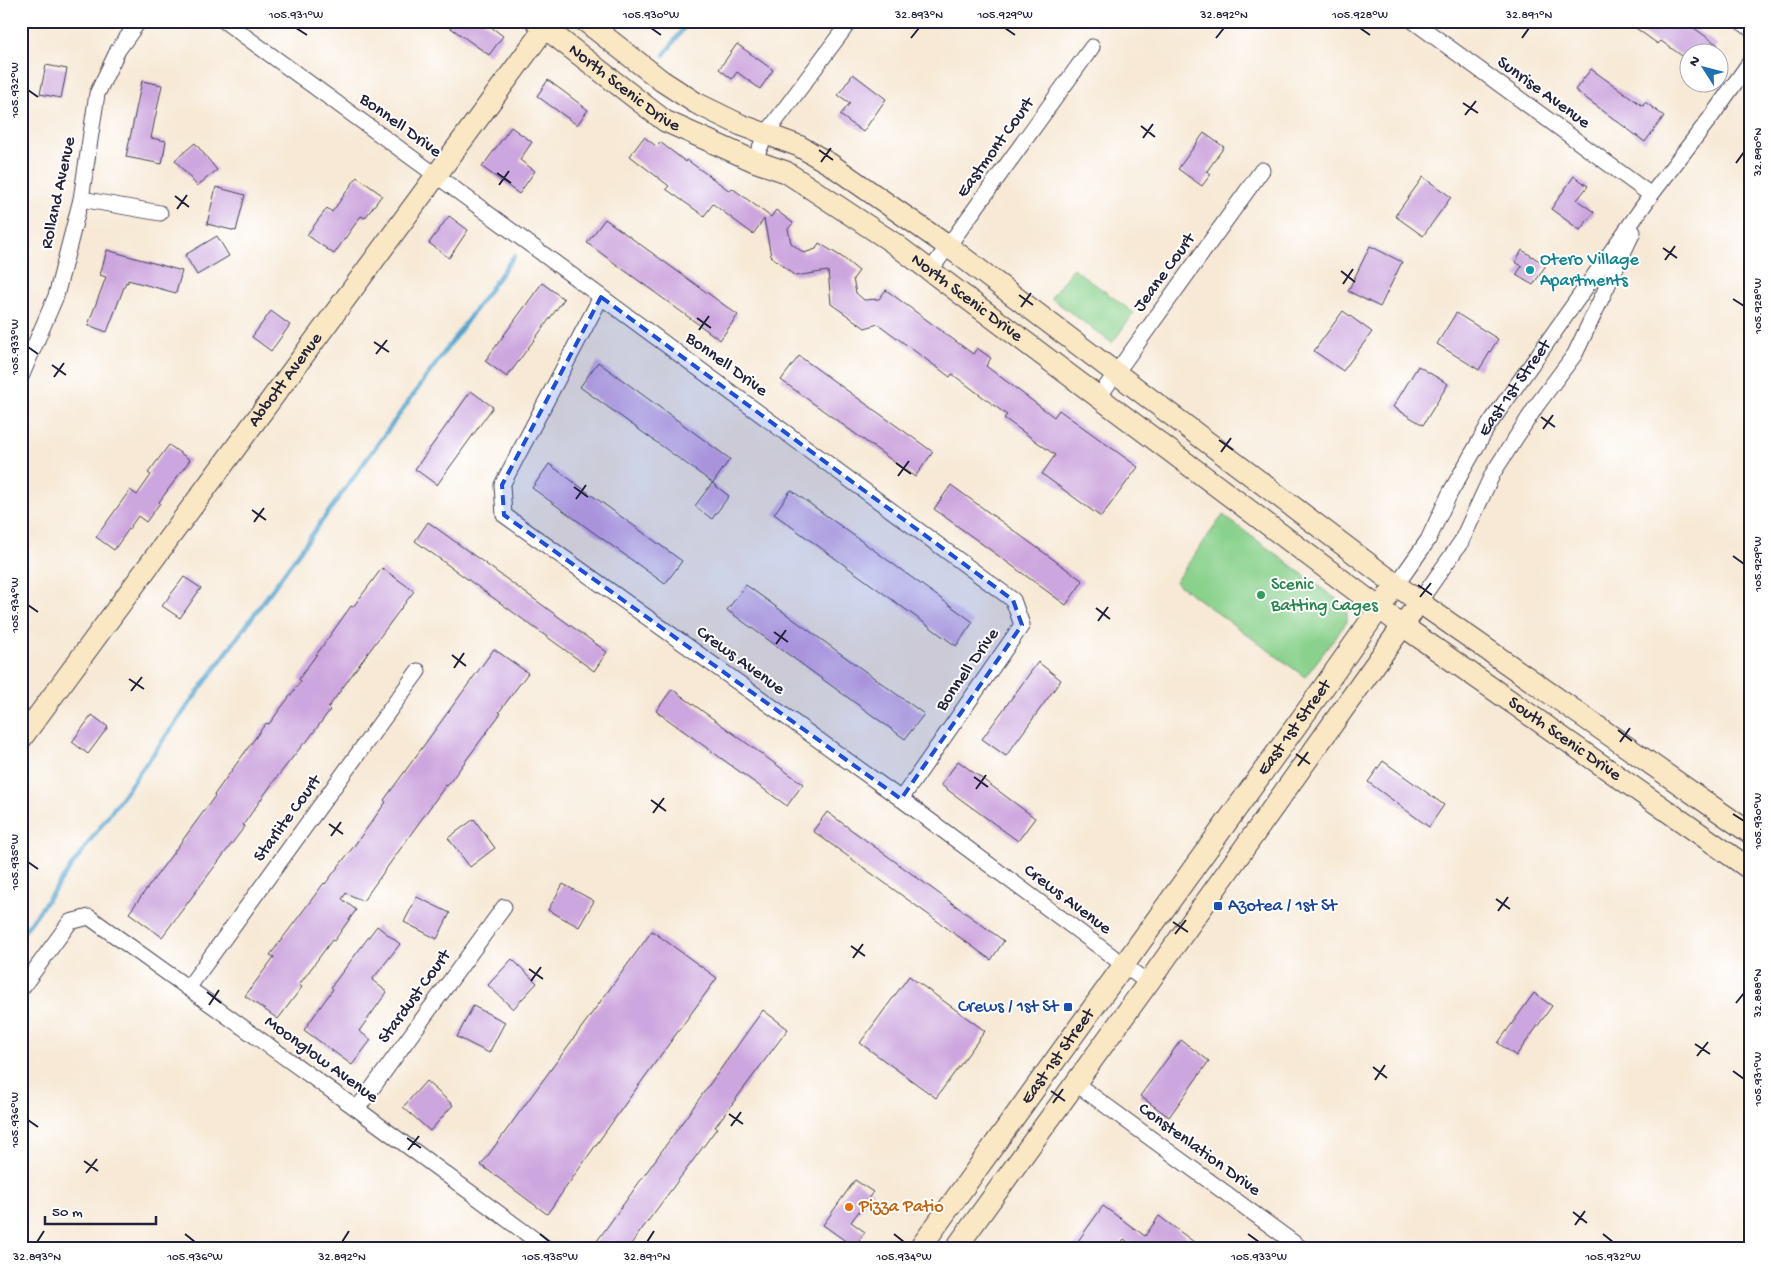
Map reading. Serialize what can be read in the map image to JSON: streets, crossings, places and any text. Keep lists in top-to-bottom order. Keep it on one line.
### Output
{"streets":{"main road":["North Scenic Drive","Abbott Avenue","East 1st Street","South Scenic Drive"],"street":["Sunrise Avenue","Bonnell Drive","Eastmont Court","Rolland Avenue","Jeane Court","Crews Avenue","Starlite Court","Stardust Court","Moonglow Avenue","Constenlation Drive"]},"crossings":[["North Scenic Drive","Eastmont Court"],["North Scenic Drive","Jeane Court"],["North Scenic Drive","Abbott Avenue"],["North Scenic Drive","East 1st Street"],["North Scenic Drive","South Scenic Drive"],["Sunrise Avenue","East 1st Street"],["Bonnell Drive","Abbott Avenue"],["Bonnell Drive","Crews Avenue"],["East 1st Street","Crews Avenue"],["East 1st Street","South Scenic Drive"],["East 1st Street","Constenlation Drive"],["Starlite Court","Moonglow Avenue"],["Stardust Court","Moonglow Avenue"]],"places":{"other":["Otero Village Apartments","Scenic Batting Cages","Pizza Patio"],"transit":["Azotea / 1st St","Crews / 1st St"]},"scale_bar":"50 m","north":"top left","coordinates":["105.931°W","105.930°W","32.893°N","105.929°W","32.892°N","105.928°W","32.891°N","105.932°W","32.890°N","105.933°W","105.934°W","105.935°W","32.888°N","105.936°W"]}
